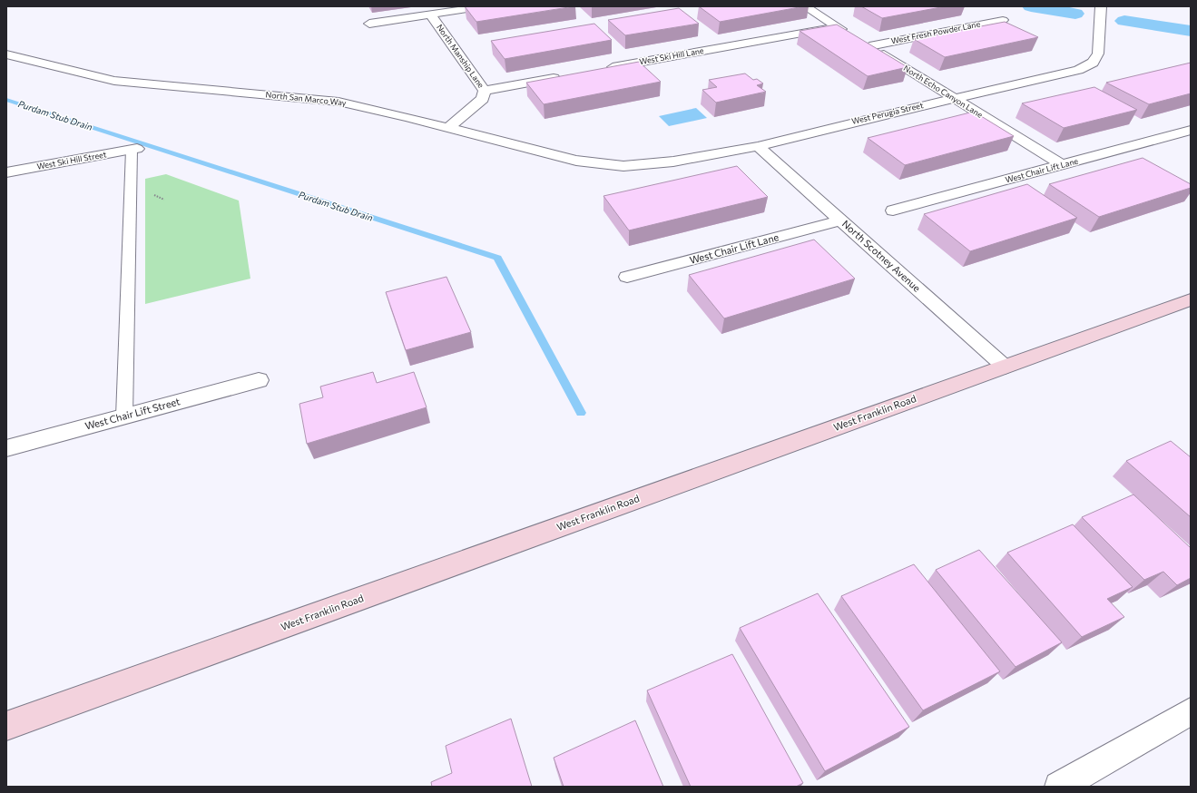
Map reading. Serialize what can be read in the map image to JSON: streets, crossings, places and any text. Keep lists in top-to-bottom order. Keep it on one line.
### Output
{"streets":{"main road":["West Franklin Road"],"street":["West Fresh Powder Lane","North Manship Lane","West Ski Hill Lane","North Echo Canyon Lane","North San Marco Way","West Perugia Street","West Ski Hill Street","West Chair Lift Lane","North Scotney Avenue","West Chair Lift Street"]},"crossings":[["West Fresh Powder Lane","North Echo Canyon Lane"],["North Manship Lane","North San Marco Way"],["West Ski Hill Lane","North Echo Canyon Lane"],["North Echo Canyon Lane","West Perugia Street"],["North Echo Canyon Lane","West Chair Lift Lane"],["North San Marco Way","West Perugia Street"],["West Perugia Street","North Scotney Avenue"],["West Chair Lift Lane","North Scotney Avenue"],["North Scotney Avenue","West Franklin Road"]],"water":["Purdam Stub Drain"]}
